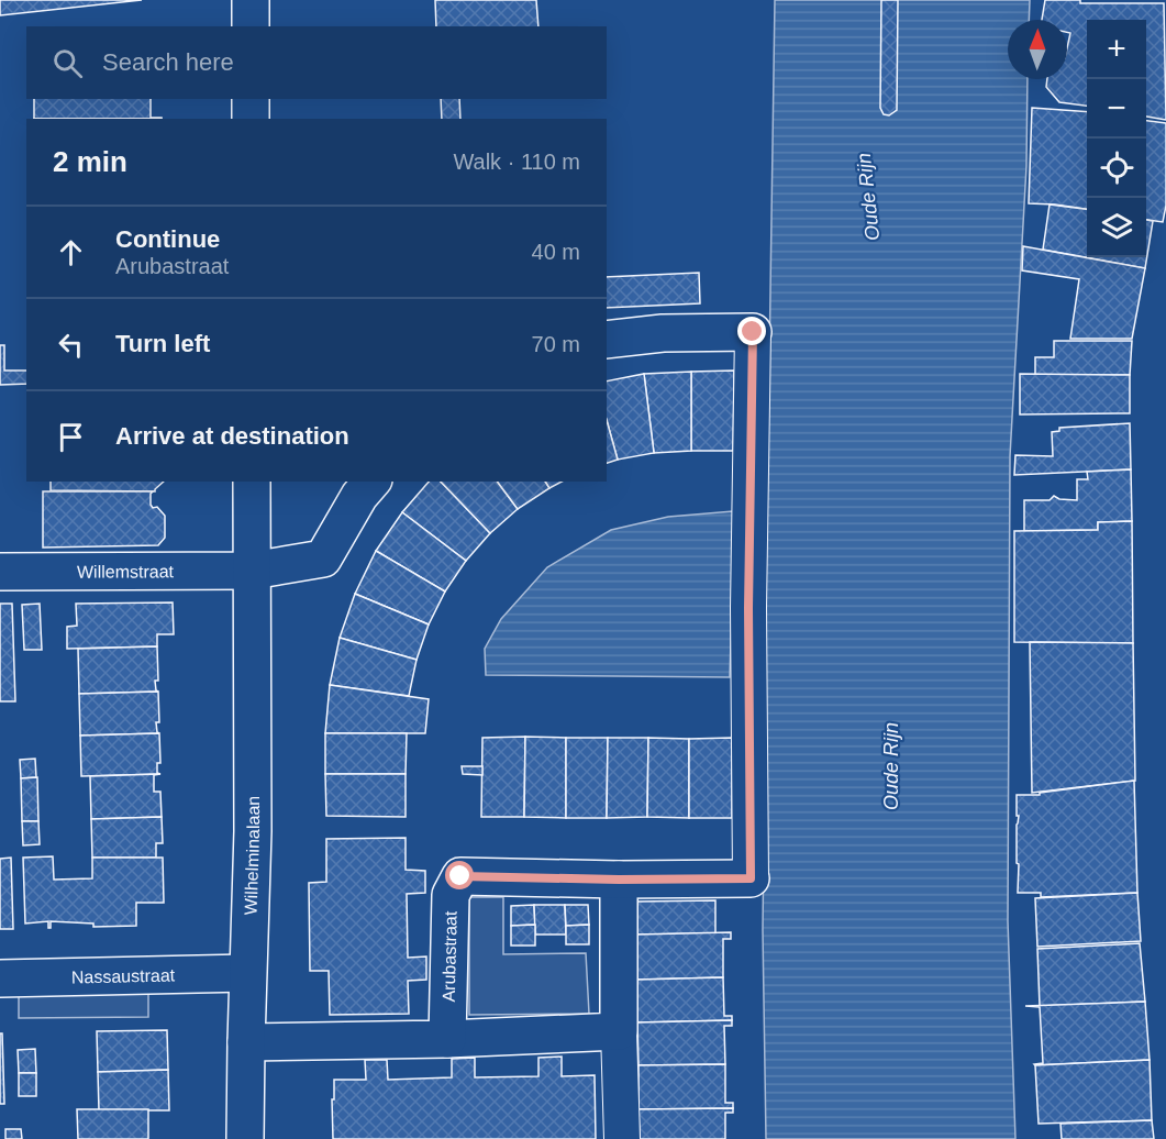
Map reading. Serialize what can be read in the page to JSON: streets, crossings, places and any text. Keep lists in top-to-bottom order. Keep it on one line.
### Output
{"streets":{"street":["Willemstraat","Wilhelminalaan","Arubastraat","Nassaustraat"]},"crossings":[["Willemstraat","Wilhelminalaan"],["Wilhelminalaan","Nassaustraat"]],"water":["Oude Rijn"],"north":"top","page":{"map_buttons":["+","−"],"search":"Search here","heading":["2 min","Walk · 110 m"],"list":[["Continue","Arubastraat","40 m"],["Turn left","70 m"],"Arrive at destination"]}}
